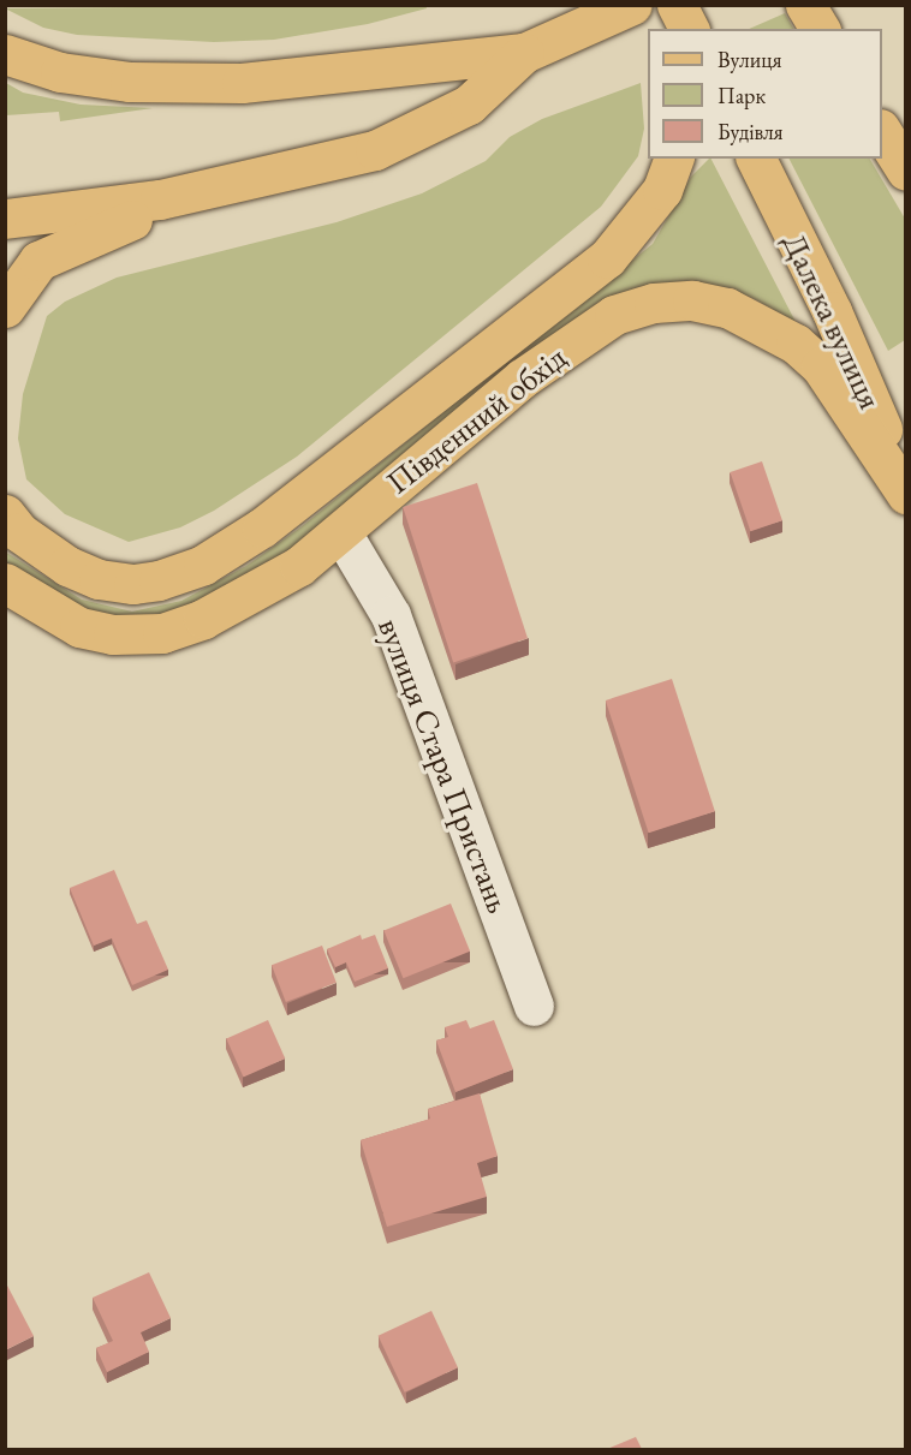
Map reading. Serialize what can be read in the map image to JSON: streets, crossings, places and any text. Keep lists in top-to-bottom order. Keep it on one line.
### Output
{"streets":{"main road":["Далека вулиця","Південний обхід"],"street":["вулиця Стара Пристань"]},"crossings":[["Далека вулиця","Південний обхід"],["Південний обхід","вулиця Стара Пристань"]],"legend":["Вулиця","Парк","Будівля"]}
